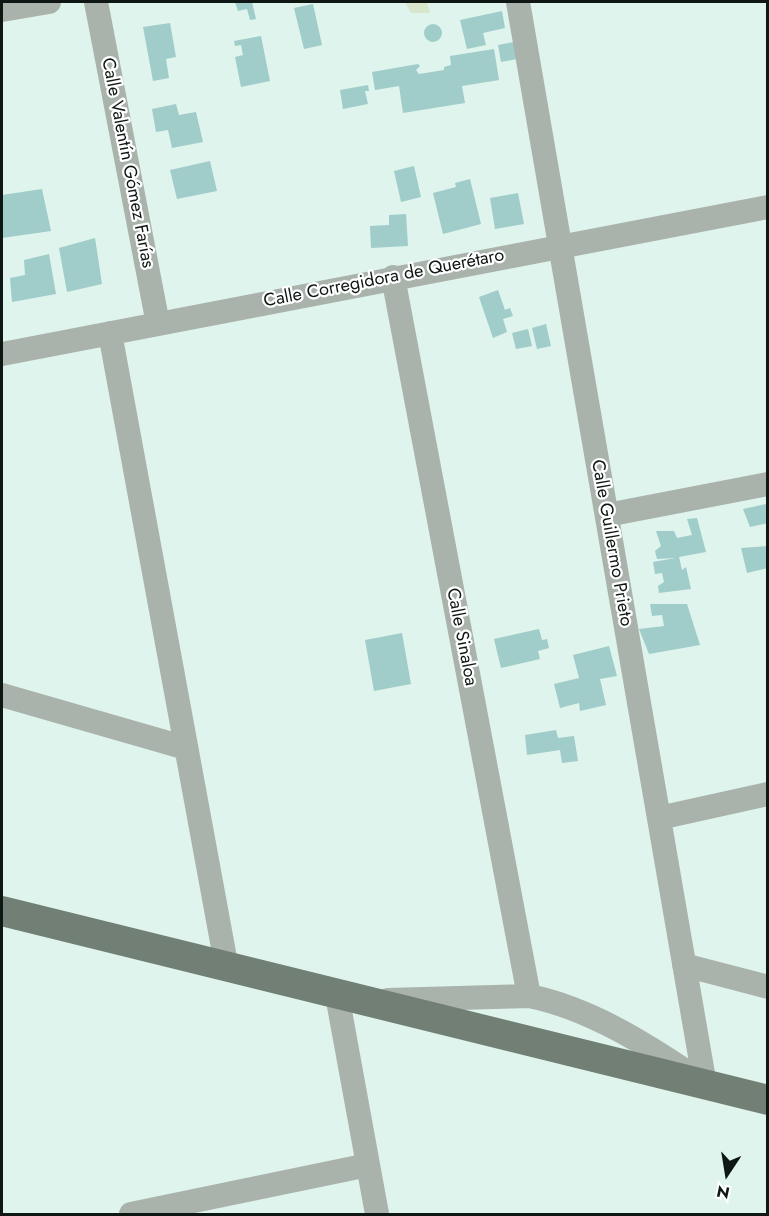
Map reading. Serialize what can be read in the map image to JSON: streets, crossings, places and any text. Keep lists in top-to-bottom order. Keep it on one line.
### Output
{"streets":{"street":["Calle Valentín Gómez Farías","Calle Corregidora de Querétaro","Calle Guillermo Prieto","Calle Sinaloa"]},"crossings":[["Calle Valentín Gómez Farías","Calle Corregidora de Querétaro"],["Calle Corregidora de Querétaro","Calle Guillermo Prieto"],["Calle Corregidora de Querétaro","Calle Sinaloa"]],"north":"bottom"}
